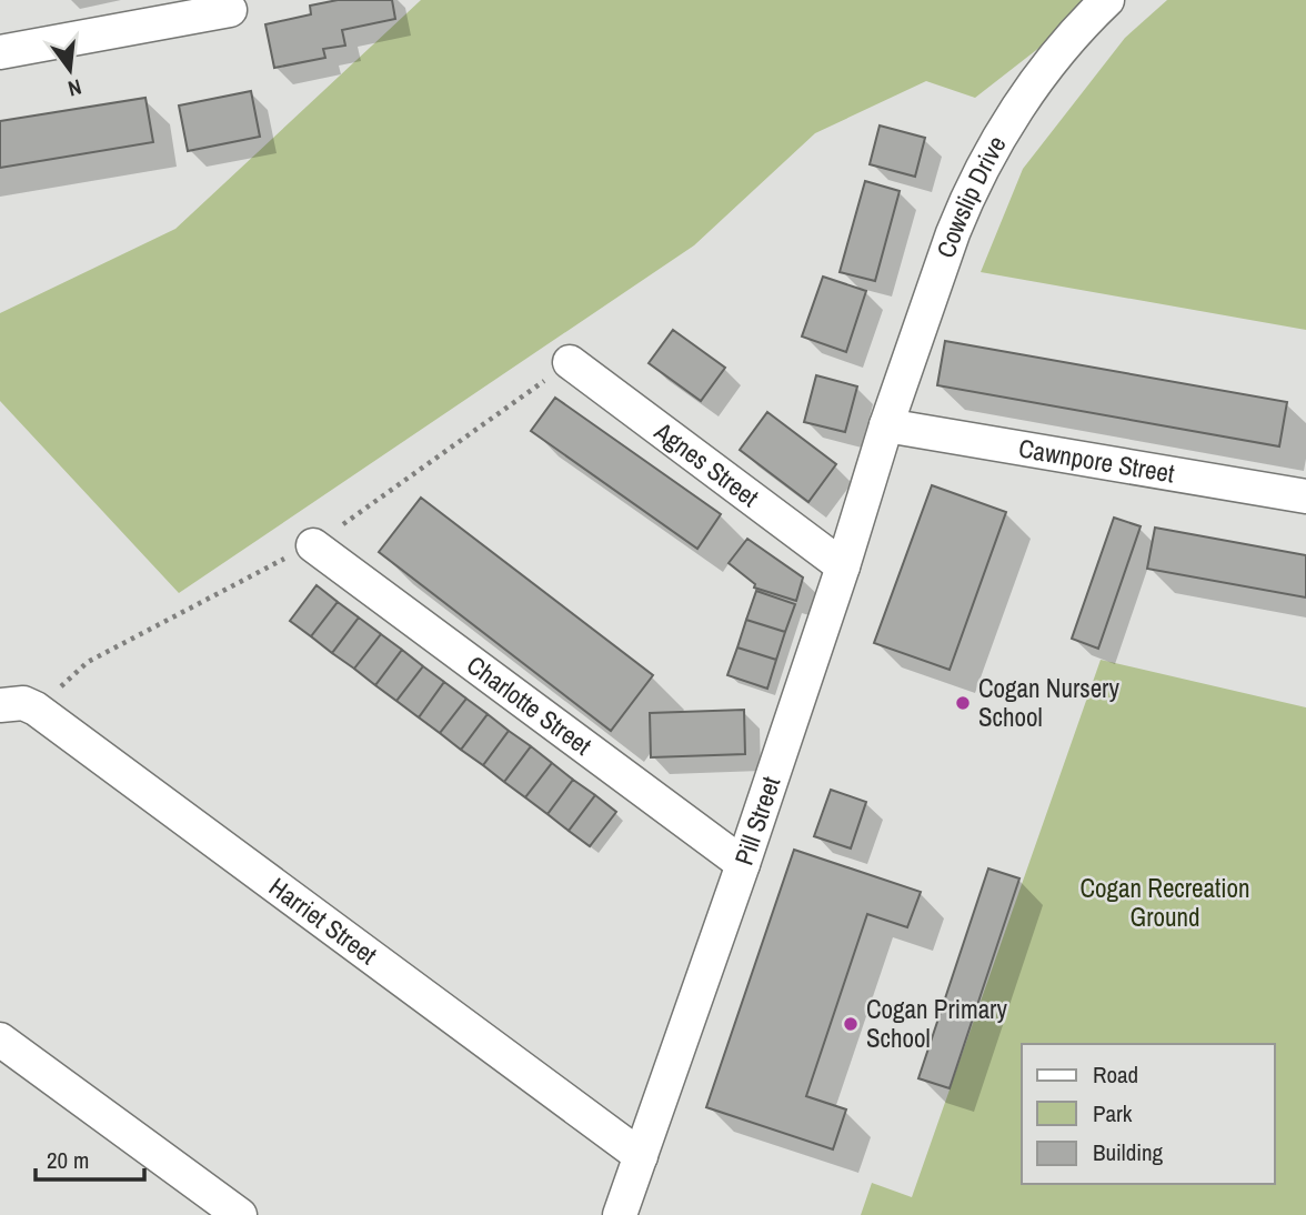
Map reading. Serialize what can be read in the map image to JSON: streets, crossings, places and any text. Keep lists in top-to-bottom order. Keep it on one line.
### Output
{"streets":{"street":["Cowslip Drive","Cawnpore Street","Agnes Street","Charlotte Street","Pill Street","Harriet Street"]},"crossings":[["Cowslip Drive","Cawnpore Street"],["Cowslip Drive","Pill Street"],["Cawnpore Street","Pill Street"],["Agnes Street","Pill Street"],["Charlotte Street","Pill Street"],["Pill Street","Harriet Street"]],"parks":["Cogan Recreation Ground"],"places":["Cogan Nursery School","Cogan Primary School"],"legend":["Road","Park","Building"],"scale_bar":"20 m","north":"bottom"}
